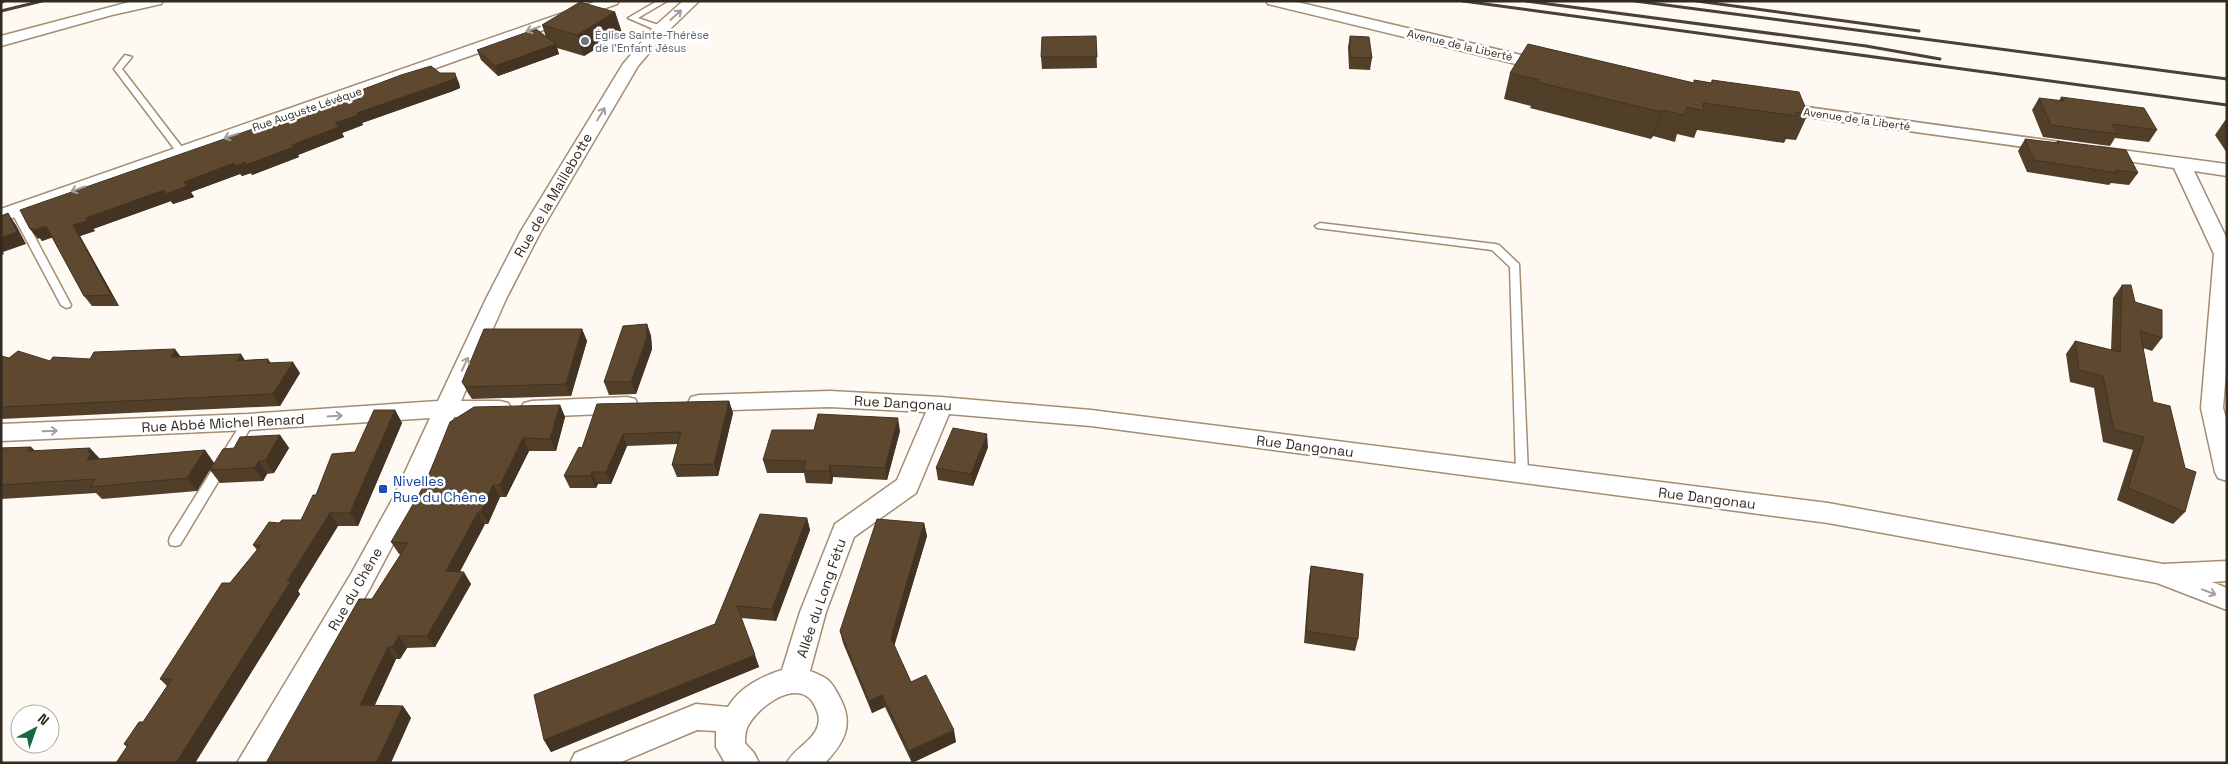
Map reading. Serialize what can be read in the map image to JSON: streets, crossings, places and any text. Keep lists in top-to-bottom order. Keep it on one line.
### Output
{"streets":{"street":["Avenue de la Liberté","Rue Auguste Lévéque","Rue de la Maillebotte","Rue Dangonau","Rue Abbé Michel Renard","Rue du Chêne","Allée du Long Fétu"]},"crossings":[["Rue de la Maillebotte","Rue Abbé Michel Renard"],["Rue de la Maillebotte","Rue du Chêne"],["Rue Dangonau","Allée du Long Fétu"],["Rue Abbé Michel Renard","Rue du Chêne"]],"one_way":["Rue Auguste Lévéque","Rue de la Maillebotte","Rue Abbé Michel Renard"],"places":{"other":["Église Sainte-Thérèse de l'Enfant Jésus"],"transit":["Nivelles Rue du Chêne"]},"north":"top right"}
